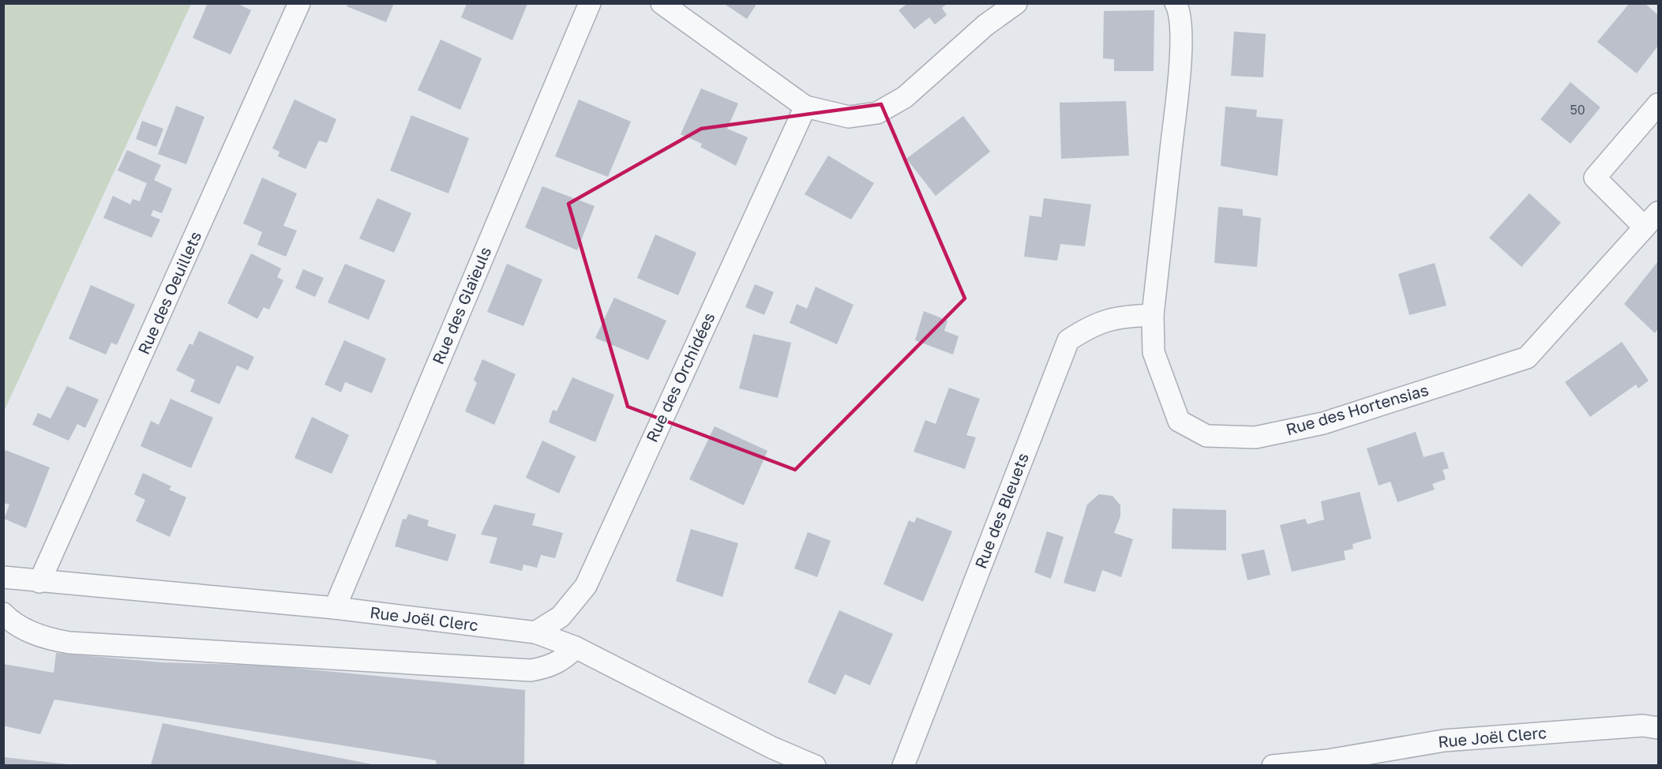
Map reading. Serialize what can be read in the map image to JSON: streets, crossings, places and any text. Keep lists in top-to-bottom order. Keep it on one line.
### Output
{"streets":{"street":["Rue des Oeuillets","Rue des Glaïeuls","Rue des Orchidées","Rue des Hortensias","Rue des Bleuets","Rue Joël Clerc"]},"crossings":[["Rue des Oeuillets","Rue Joël Clerc"],["Rue des Glaïeuls","Rue Joël Clerc"],["Rue des Orchidées","Rue Joël Clerc"],["Rue des Hortensias","Rue des Bleuets"]],"house_numbers":["50"]}
